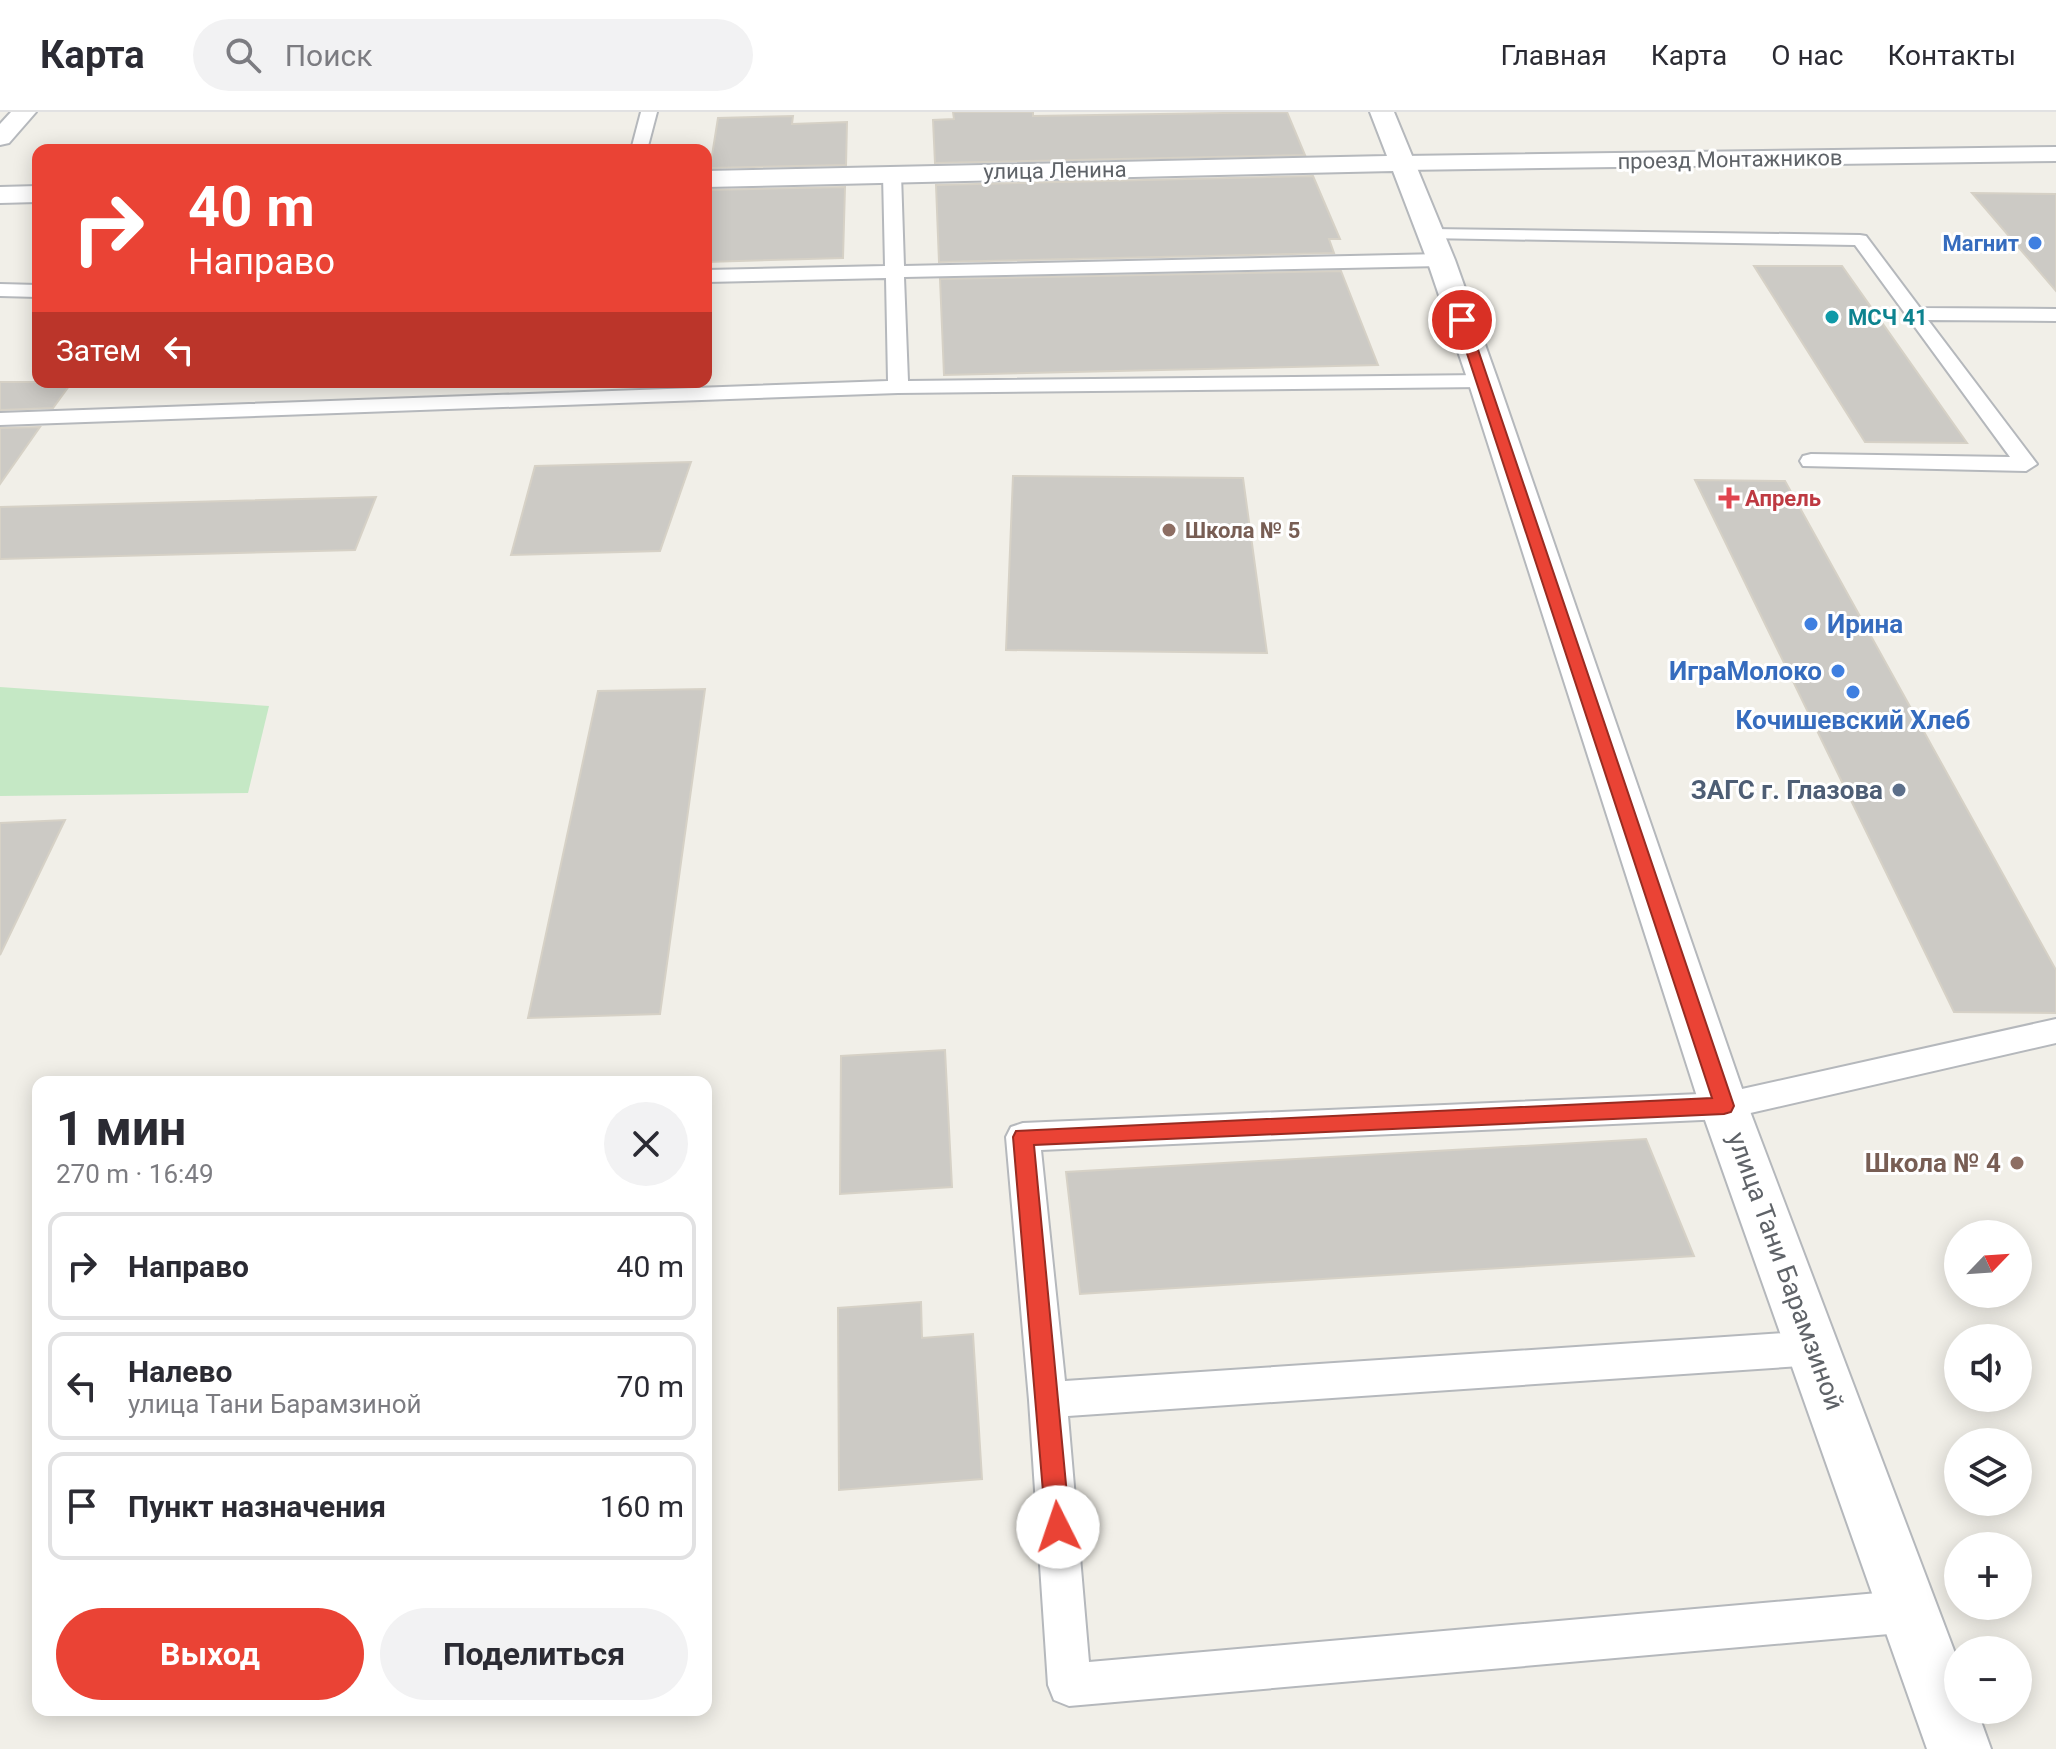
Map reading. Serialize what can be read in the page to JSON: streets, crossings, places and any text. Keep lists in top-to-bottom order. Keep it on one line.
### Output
{"streets":{"street":["проезд Монтажников","улица Ленина","улица Тани Барамзиной"]},"crossings":[["проезд Монтажников","улица Ленина"],["проезд Монтажников","улица Тани Барамзиной"],["улица Ленина","улица Тани Барамзиной"]],"places":{"other":["Магнит","МСЧ 41","Школа № 5","Ирина","ИграМолоко","Кочишевский Хлеб","ЗАГС г. Глазова","Школа № 4"],"health":["Апрель"]},"north":"top right","page":{"header":"Карта","search":"Поиск","nav":["Главная","Карта","О нас","Контакты"],"turn":["40 m","Направо"],"then":"Затем","heading":["1 мин","270 m · 16:49"],"list":[{"name":"Направо","value":"40 m"},{"name":"Налево","note":"улица Тани Барамзиной","value":"70 m"},{"name":"Пункт назначения","value":"160 m"}],"map_buttons":["+","−"],"buttons":["Выход","Поделиться"]}}
